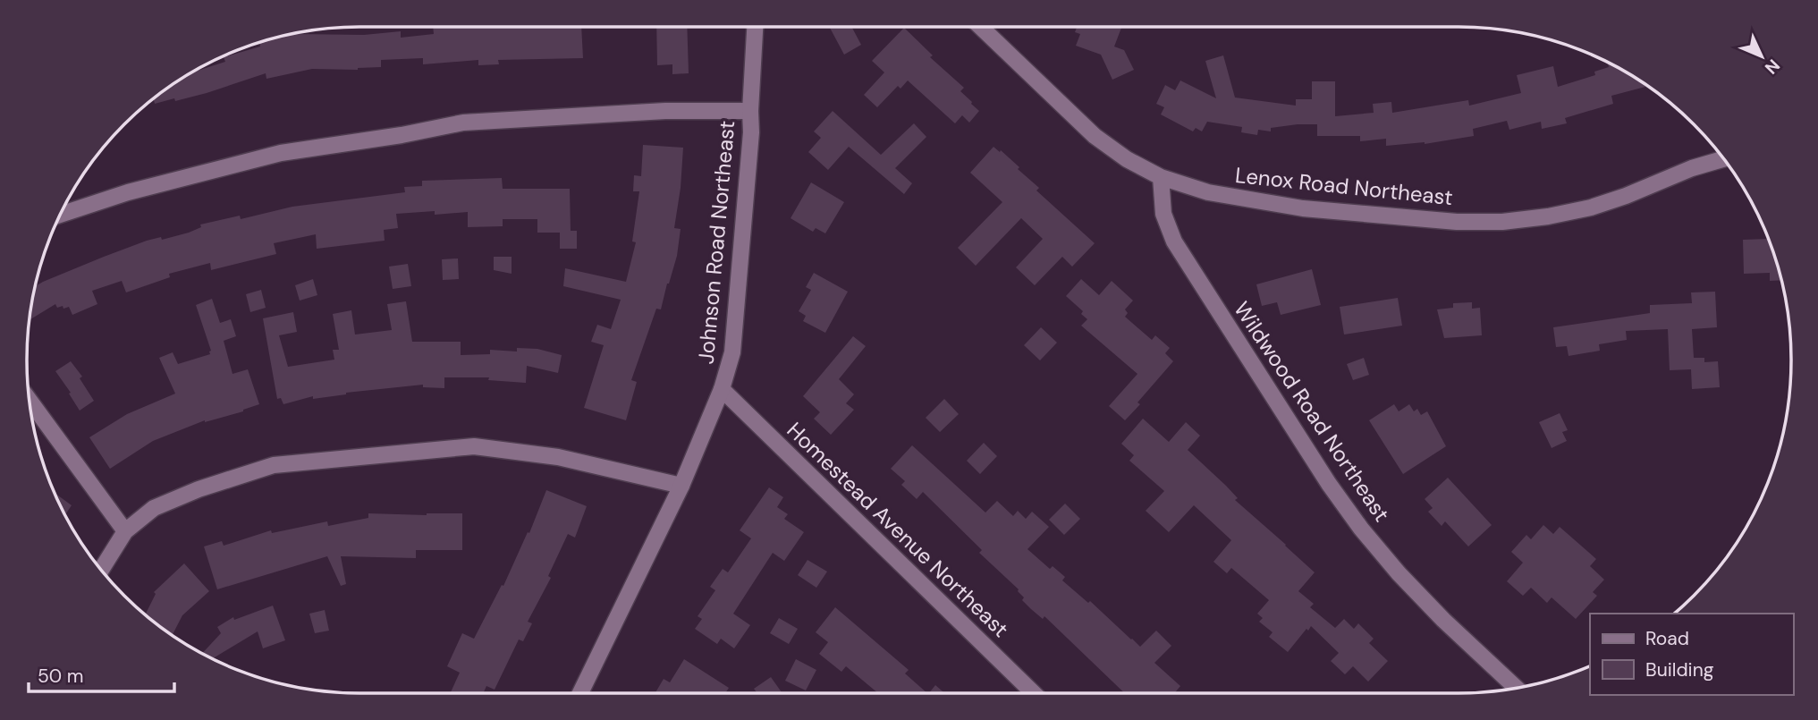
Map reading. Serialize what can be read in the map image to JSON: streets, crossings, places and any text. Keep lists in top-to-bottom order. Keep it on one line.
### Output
{"streets":{"street":["Lenox Road Northeast","Johnson Road Northeast","Wildwood Road Northeast","Homestead Avenue Northeast"]},"crossings":[["Lenox Road Northeast","Wildwood Road Northeast"],["Johnson Road Northeast","Homestead Avenue Northeast"]],"legend":["Road","Building"],"scale_bar":"50 m","north":"bottom right"}
